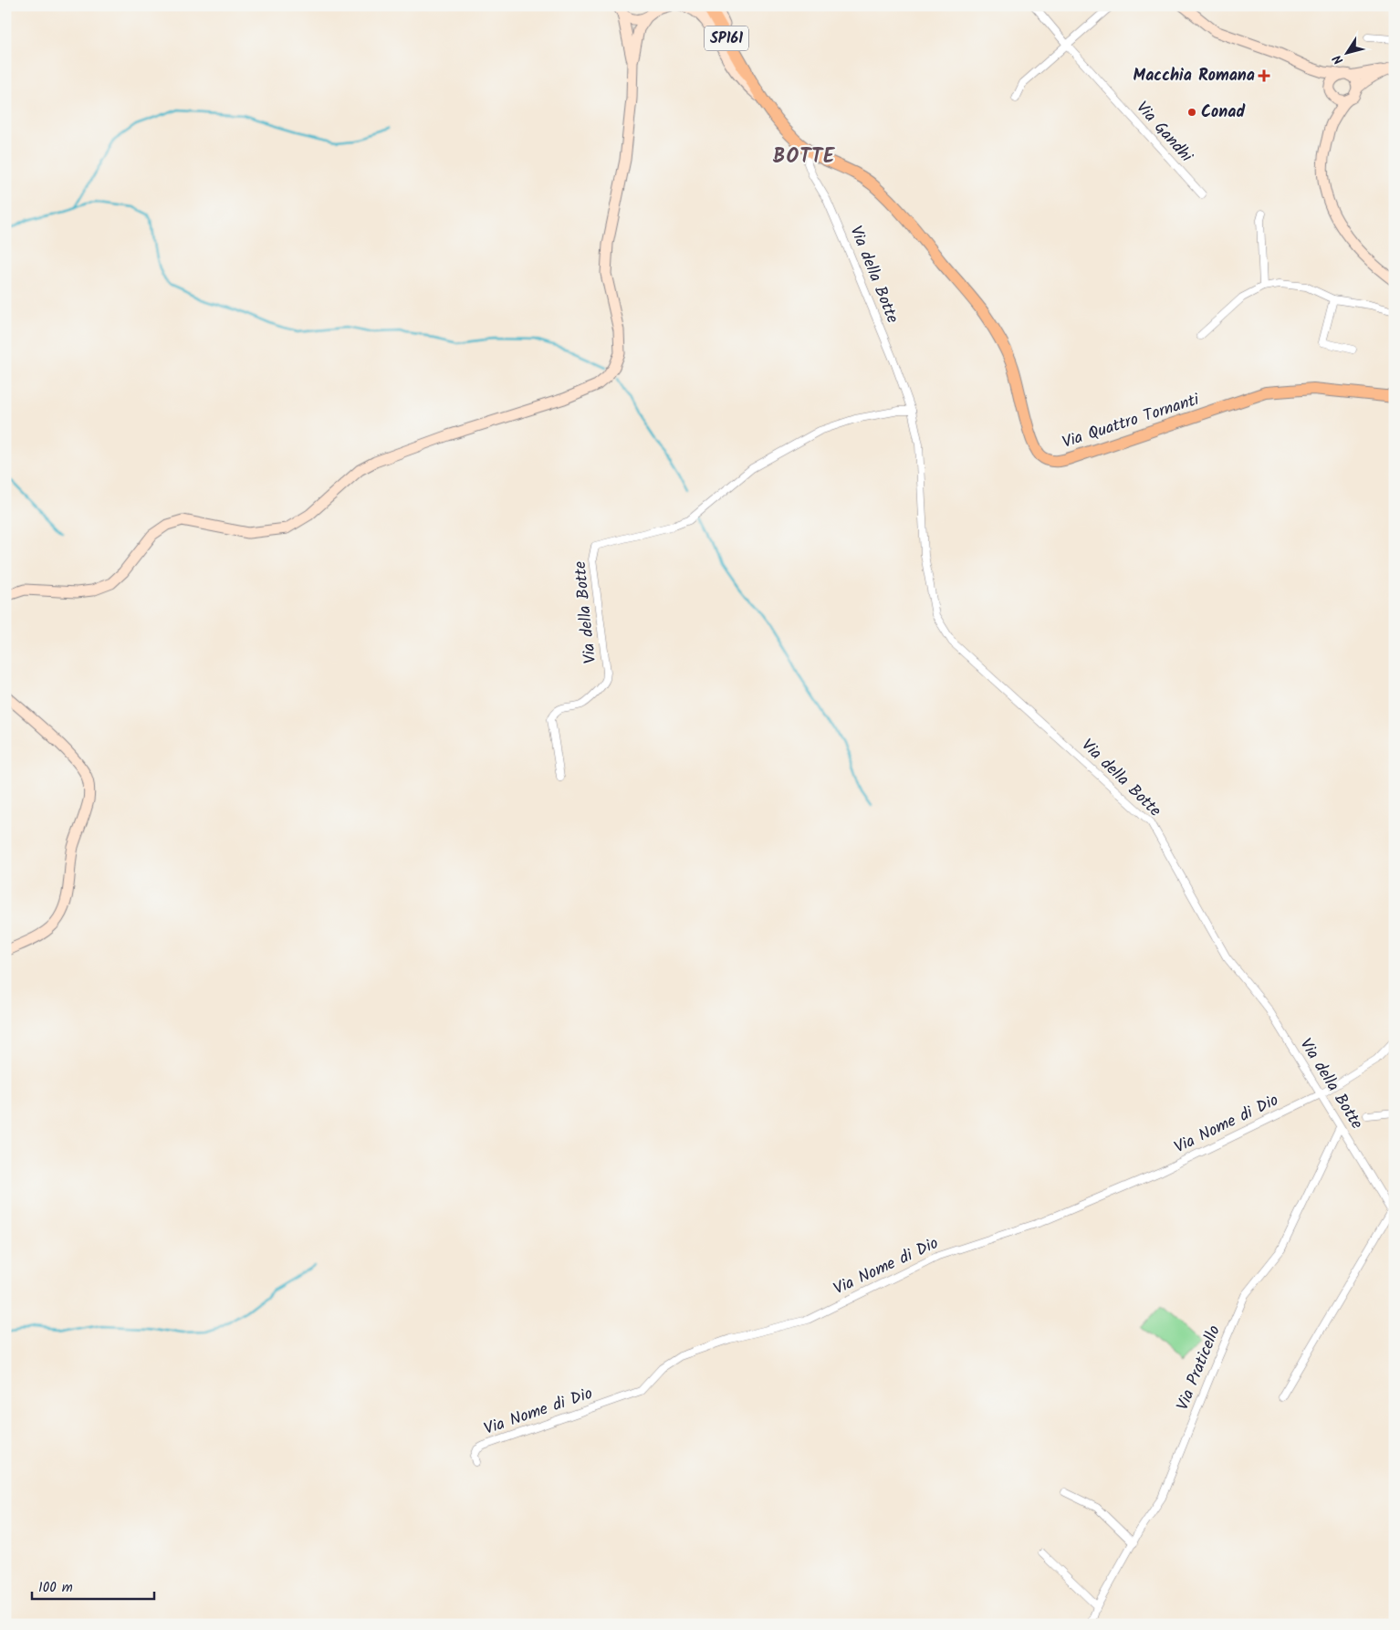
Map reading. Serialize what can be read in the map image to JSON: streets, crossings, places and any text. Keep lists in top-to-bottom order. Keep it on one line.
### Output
{"streets":{"highway":["SP161"],"main road":["Via Quattro Tornanti"],"street":["Via Gandhi","Via della Botte","Via Nome di Dio","Via Praticello"]},"crossings":[["SP161","Via Quattro Tornanti"],["Via della Botte","Via Quattro Tornanti"],["Via della Botte","Via Nome di Dio"],["Via della Botte","Via Praticello"]],"districts":["BOTTE"],"places":{"health":["Macchia Romana"],"other":["Conad"]},"scale_bar":"100 m","north":"bottom left"}
